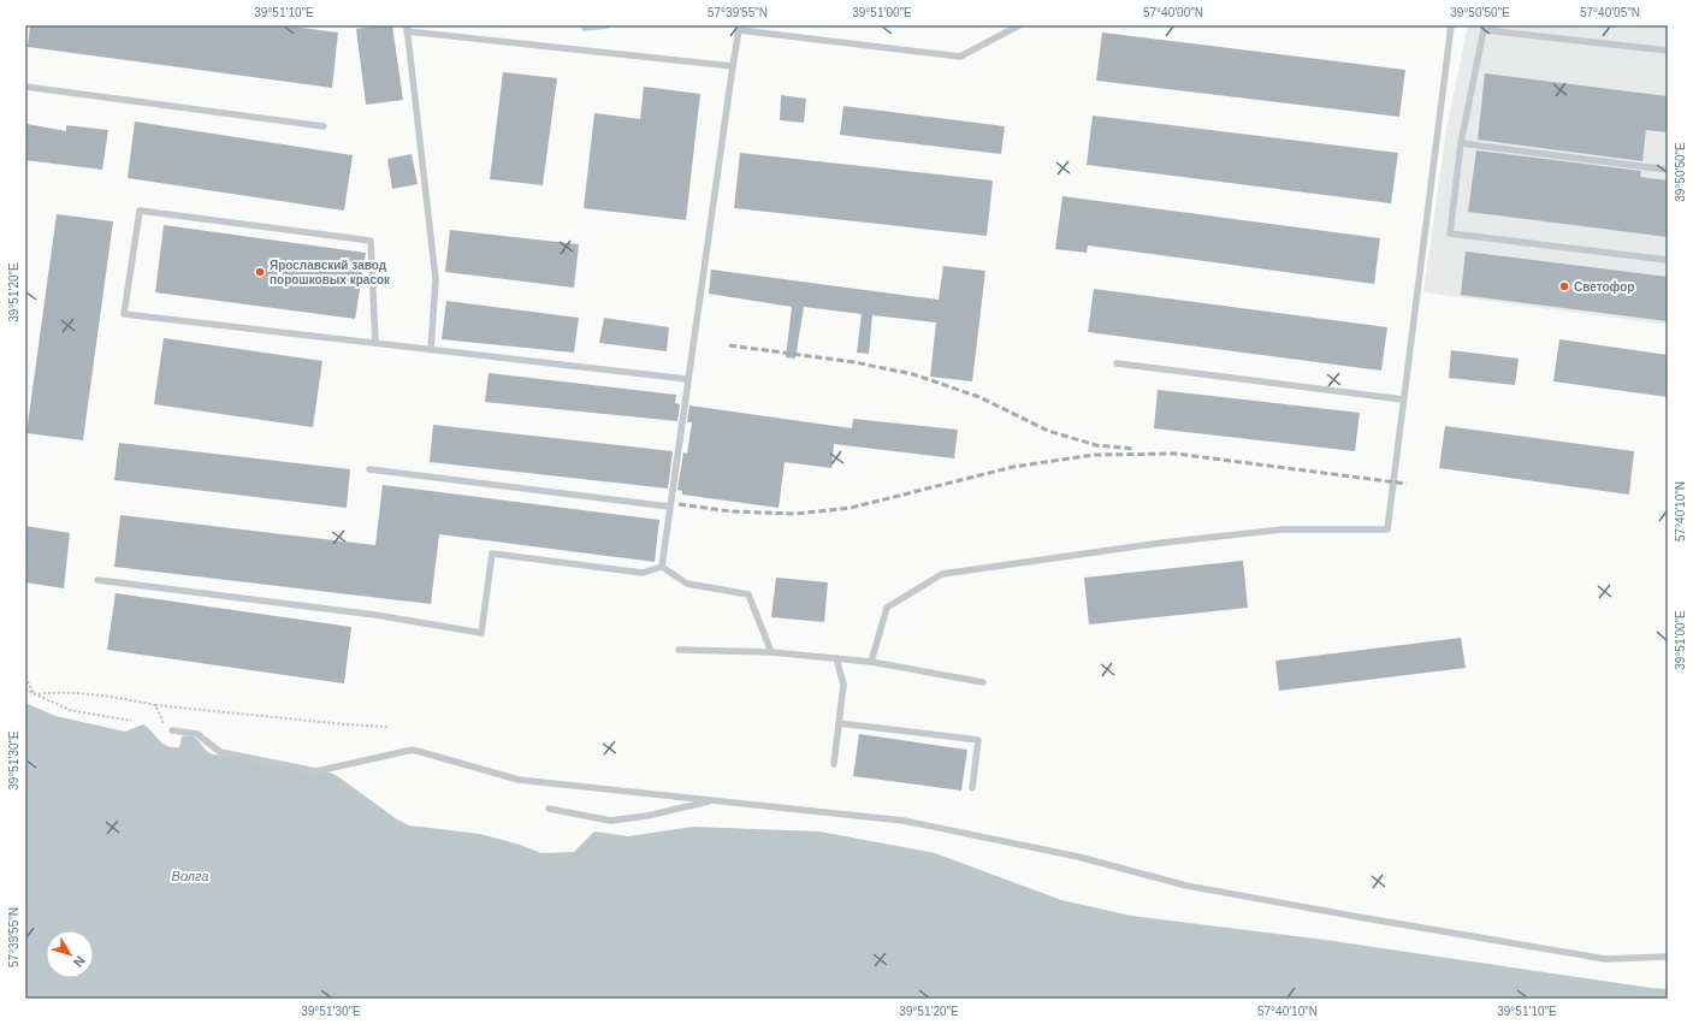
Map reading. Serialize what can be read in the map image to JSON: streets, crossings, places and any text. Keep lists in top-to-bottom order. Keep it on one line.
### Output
{"water":["Волга"],"places":["Ярославский завод порошковых красок","Светофор"],"north":"bottom right","coordinates":["39°51'10\"E","57°39'55\"N","39°51'00\"E","57°40'00\"N","39°50'50\"E","57°40'05\"N","39°51'20\"E","57°40'10\"N","39°51'30\"E"]}
